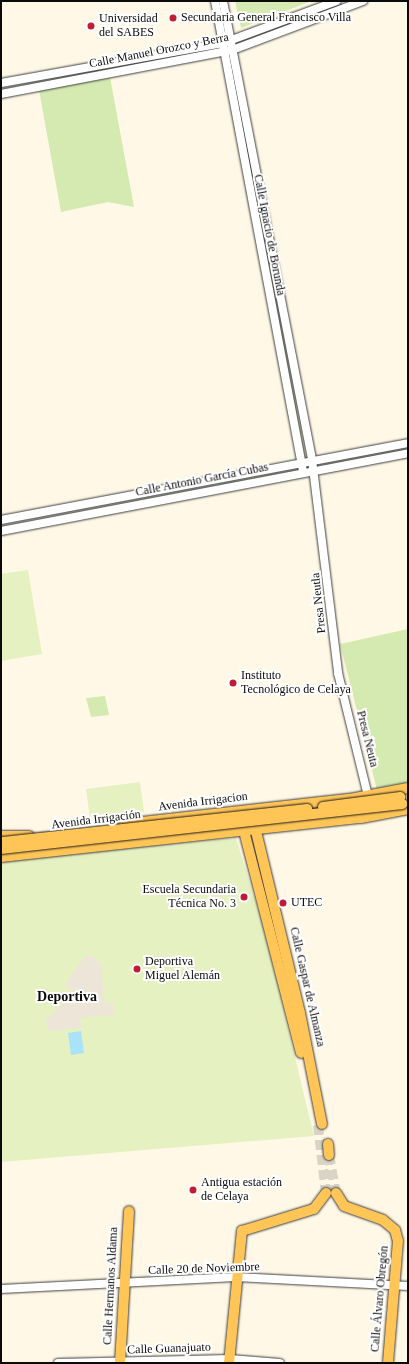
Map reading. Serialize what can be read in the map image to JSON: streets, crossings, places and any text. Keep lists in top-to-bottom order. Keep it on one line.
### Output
{"streets":{"main road":["Avenida Irrigacion","Avenida Irrigación","Calle Gaspar de Almanza","Calle Hermanos Aldama","Calle Álvaro Obregón"],"street":["Calle Manuel Orozco y Berra","Calle Ignacio de Borunda","Calle Antonio García Cubas","Presa Neutla","Presa Neuta","Calle 20 de Noviembre","Calle Guanajuato"]},"crossings":[["Calle Manuel Orozco y Berra","Calle Ignacio de Borunda"],["Calle Ignacio de Borunda","Calle Antonio García Cubas"],["Calle Ignacio de Borunda","Presa Neutla"],["Calle Antonio García Cubas","Presa Neutla"],["Presa Neutla","Presa Neuta"],["Presa Neuta","Avenida Irrigacion"],["Avenida Irrigacion","Calle Gaspar de Almanza"],["Calle 20 de Noviembre","Calle Hermanos Aldama"],["Calle 20 de Noviembre","Calle Álvaro Obregón"],["Calle Hermanos Aldama","Calle Guanajuato"]],"districts":["Deportiva"],"places":["Secundaria General Francisco Villa","Universidad del SABES","Instituto Tecnológico de Celaya","Escuela Secundaria Técnica No. 3","UTEC","Deportiva Miguel Alemán","Antigua estación de Celaya"]}
